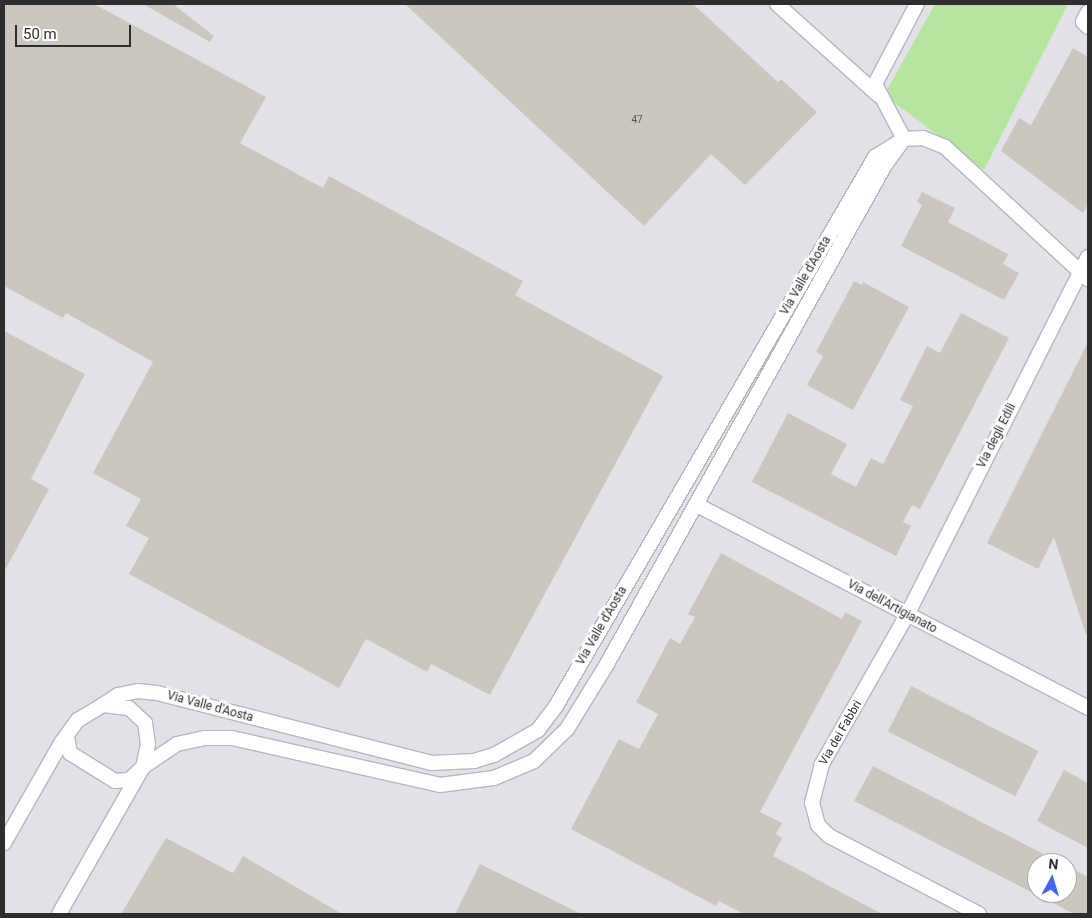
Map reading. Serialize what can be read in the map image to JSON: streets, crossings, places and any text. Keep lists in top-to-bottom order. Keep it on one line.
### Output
{"streets":{"street":["Via Valle d'Aosta","Via degli Edili","Via dell'Artigianato","Via dei Fabbri"]},"crossings":[["Via Valle d'Aosta","Via dell'Artigianato"],["Via degli Edili","Via dell'Artigianato"],["Via degli Edili","Via dei Fabbri"],["Via dell'Artigianato","Via dei Fabbri"]],"house_numbers":["47"],"scale_bar":"50 m","north":"top"}
